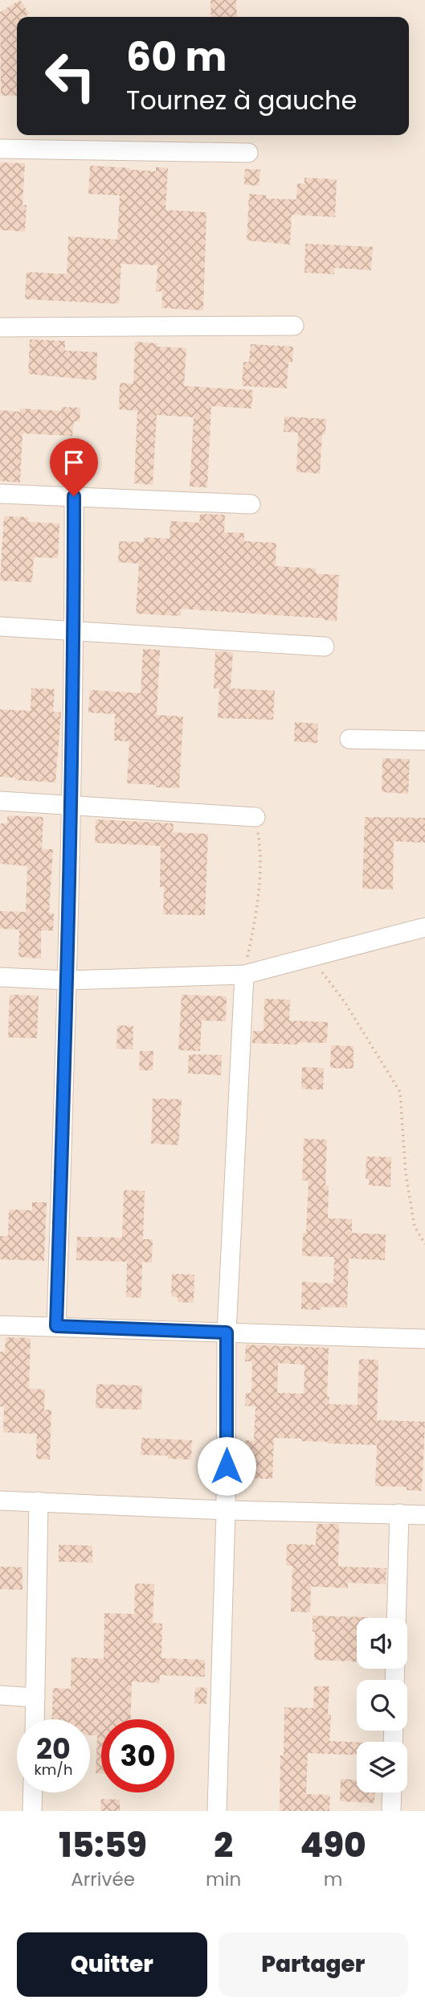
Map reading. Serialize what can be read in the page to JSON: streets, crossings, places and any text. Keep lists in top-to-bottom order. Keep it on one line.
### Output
{"page":{"turn":["60 m","Tournez à gauche"],"speed":"20 km/h","limit":"30","eta":["15:59","Arrivée","2","min","490","m"],"buttons":["Quitter","Partager"]}}
